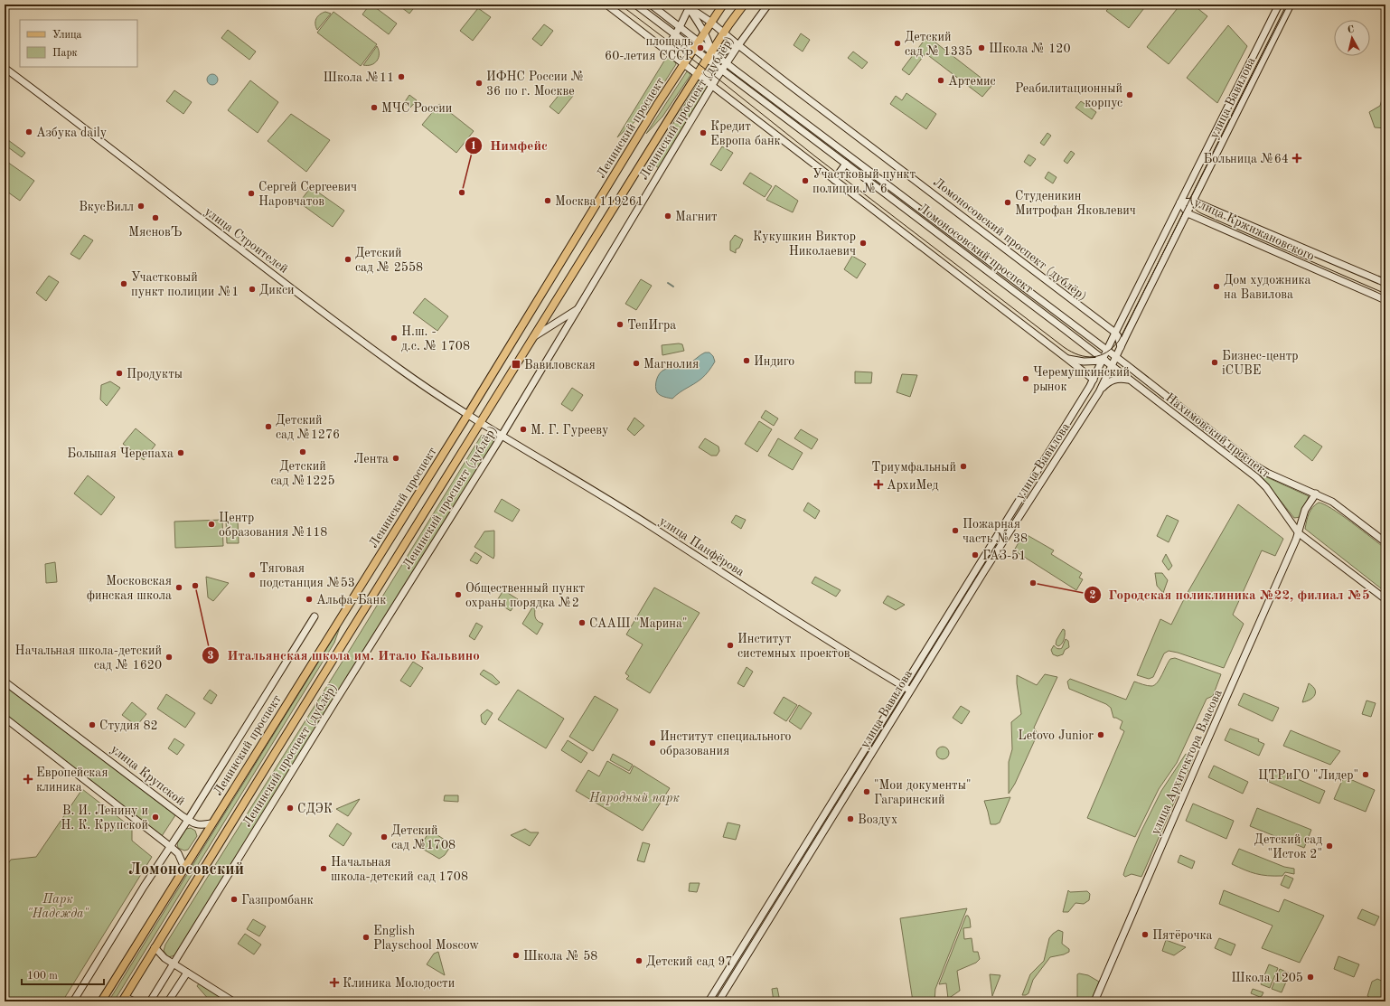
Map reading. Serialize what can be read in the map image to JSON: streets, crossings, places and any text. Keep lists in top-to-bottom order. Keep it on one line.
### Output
{"streets":{"main road":["Ленинский проспект"],"street":["улица Вавилова","Ленинский проспект (дублёр)","улица Кржижановского","Ломоносовский проспект (дублёр)","улица Строителей","Ломоносовский проспект","Нахимовский проспект","улица Панфёрова","улица Архитектора Власова","улица Крупской"]},"crossings":[["улица Вавилова","улица Кржижановского"],["улица Вавилова","Ломоносовский проспект (дублёр)"],["улица Вавилова","Ломоносовский проспект"],["улица Вавилова","Нахимовский проспект"],["улица Вавилова","улица Панфёрова"],["Ленинский проспект (дублёр)","Ломоносовский проспект (дублёр)"],["Ленинский проспект (дублёр)","Ломоносовский проспект"],["Ленинский проспект (дублёр)","улица Панфёрова"],["Ленинский проспект","Ломоносовский проспект (дублёр)"],["Ленинский проспект","улица Строителей"],["Ленинский проспект","улица Крупской"],["улица Строителей","улица Панфёрова"],["Ломоносовский проспект","Нахимовский проспект"],["Нахимовский проспект","улица Архитектора Власова"]],"districts":["Ломоносовский"],"parks":["Народный парк","Парк \"Надежда\""],"places":{"other":["Детский сад № 1335","площадь 60-летия СССР","Школа № 120","Школа №11","Артемис","ИФНС России № 36 по г. Москве","Реабилитационный корпус","МЧС России","Азбука daily","Кредит Европа банк","Участковый пункт полиции № 6","Нимфейс","Сергей Сергеевич Наровчатов","Москва 119261","Студеникин Митрофан Яковлевич","ВкусВилл","Магнит","МясновЪ","Кукушкин Виктор Николаевич","Детский сад № 2558","Участковый пункт полиции №1","Дом художника на Вавилова","Дикси","ТепИгра","Н.ш. - д.с. № 1708","Индиго","Бизнес-центр iCUBE","Магнолия","Продукты","Черемушкинский рынок","Детский сад №1276","М. Г. Гурееву","Детский сад №1225","Большая Черепаха","Лента","Триумфальный","Центр образования №118","Пожарная часть № 38","ГАЗ-51","Тяговая подстанция №53","Городская поликлиника №22, филиал №5","Итальянская школа им. Итало Кальвино","Московская финская школа","Общественный пункт охраны порядка №2","Альфа-Банк","СААШ \"Марина\"","Институт системных проектов","Начальная школа-детский сад № 1620","Студия 82","Letovo Junior","Институт специального образования","ЦТРиГО \"Лидер\"","\"Мои документы\" Гагаринский","СДЭК","В. И. Ленину и Н. К. Крупской","Воздух","Детский сад №1708","Детский сад \"Исток 2\"","Начальная школа-детский сад 1708","Газпромбанк","Пятёрочка","English Playschool Moscow","Школа № 58","Детский сад 97","Школа 1205"],"health":["Больница №64","АрхиМед","Европейская клиника","Клиника Молодости"],"transit":["Вавиловская"]},"legend":["Улица","Парк"],"scale_bar":"100 m","north":"top"}
